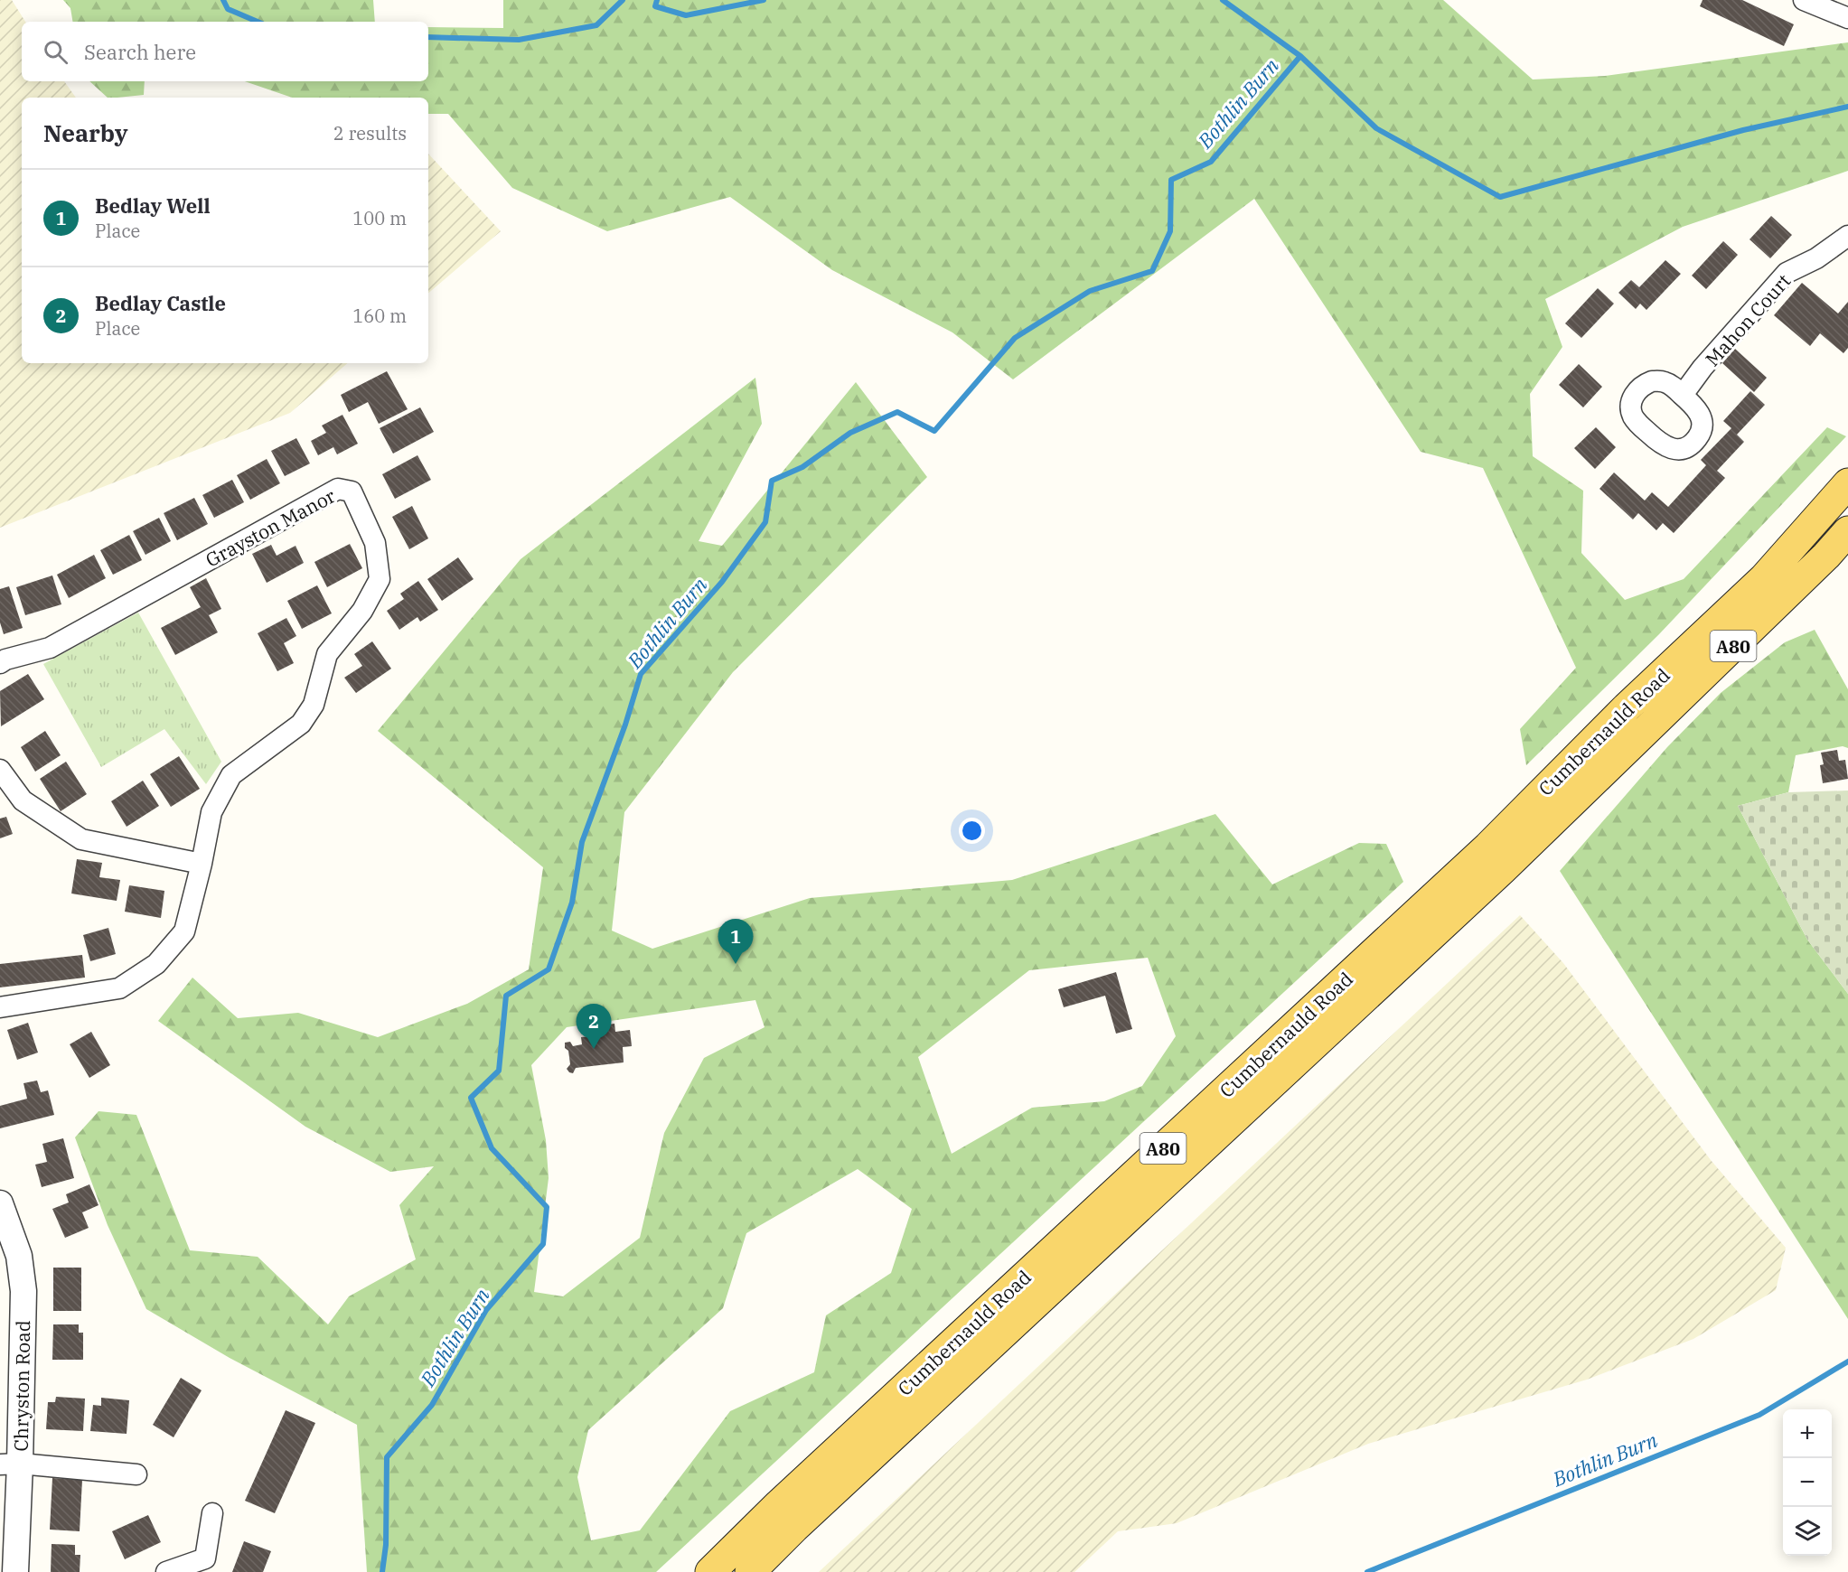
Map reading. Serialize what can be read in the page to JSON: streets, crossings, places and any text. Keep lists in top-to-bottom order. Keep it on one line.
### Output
{"streets":{"main road":["A80","Cumbernauld Road"],"street":["Mahon Court","Grayston Manor","Chryston Road"]},"water":["Bothlin Burn"],"page":{"search":"Search here","heading":["Nearby","2 results"],"list":[{"mark":"1","name":"Bedlay Well","note":"Place","value":"100 m"},{"mark":"2","name":"Bedlay Castle","note":"Place","value":"160 m"}],"pins":["1","2"],"map_buttons":["+","−"]}}
